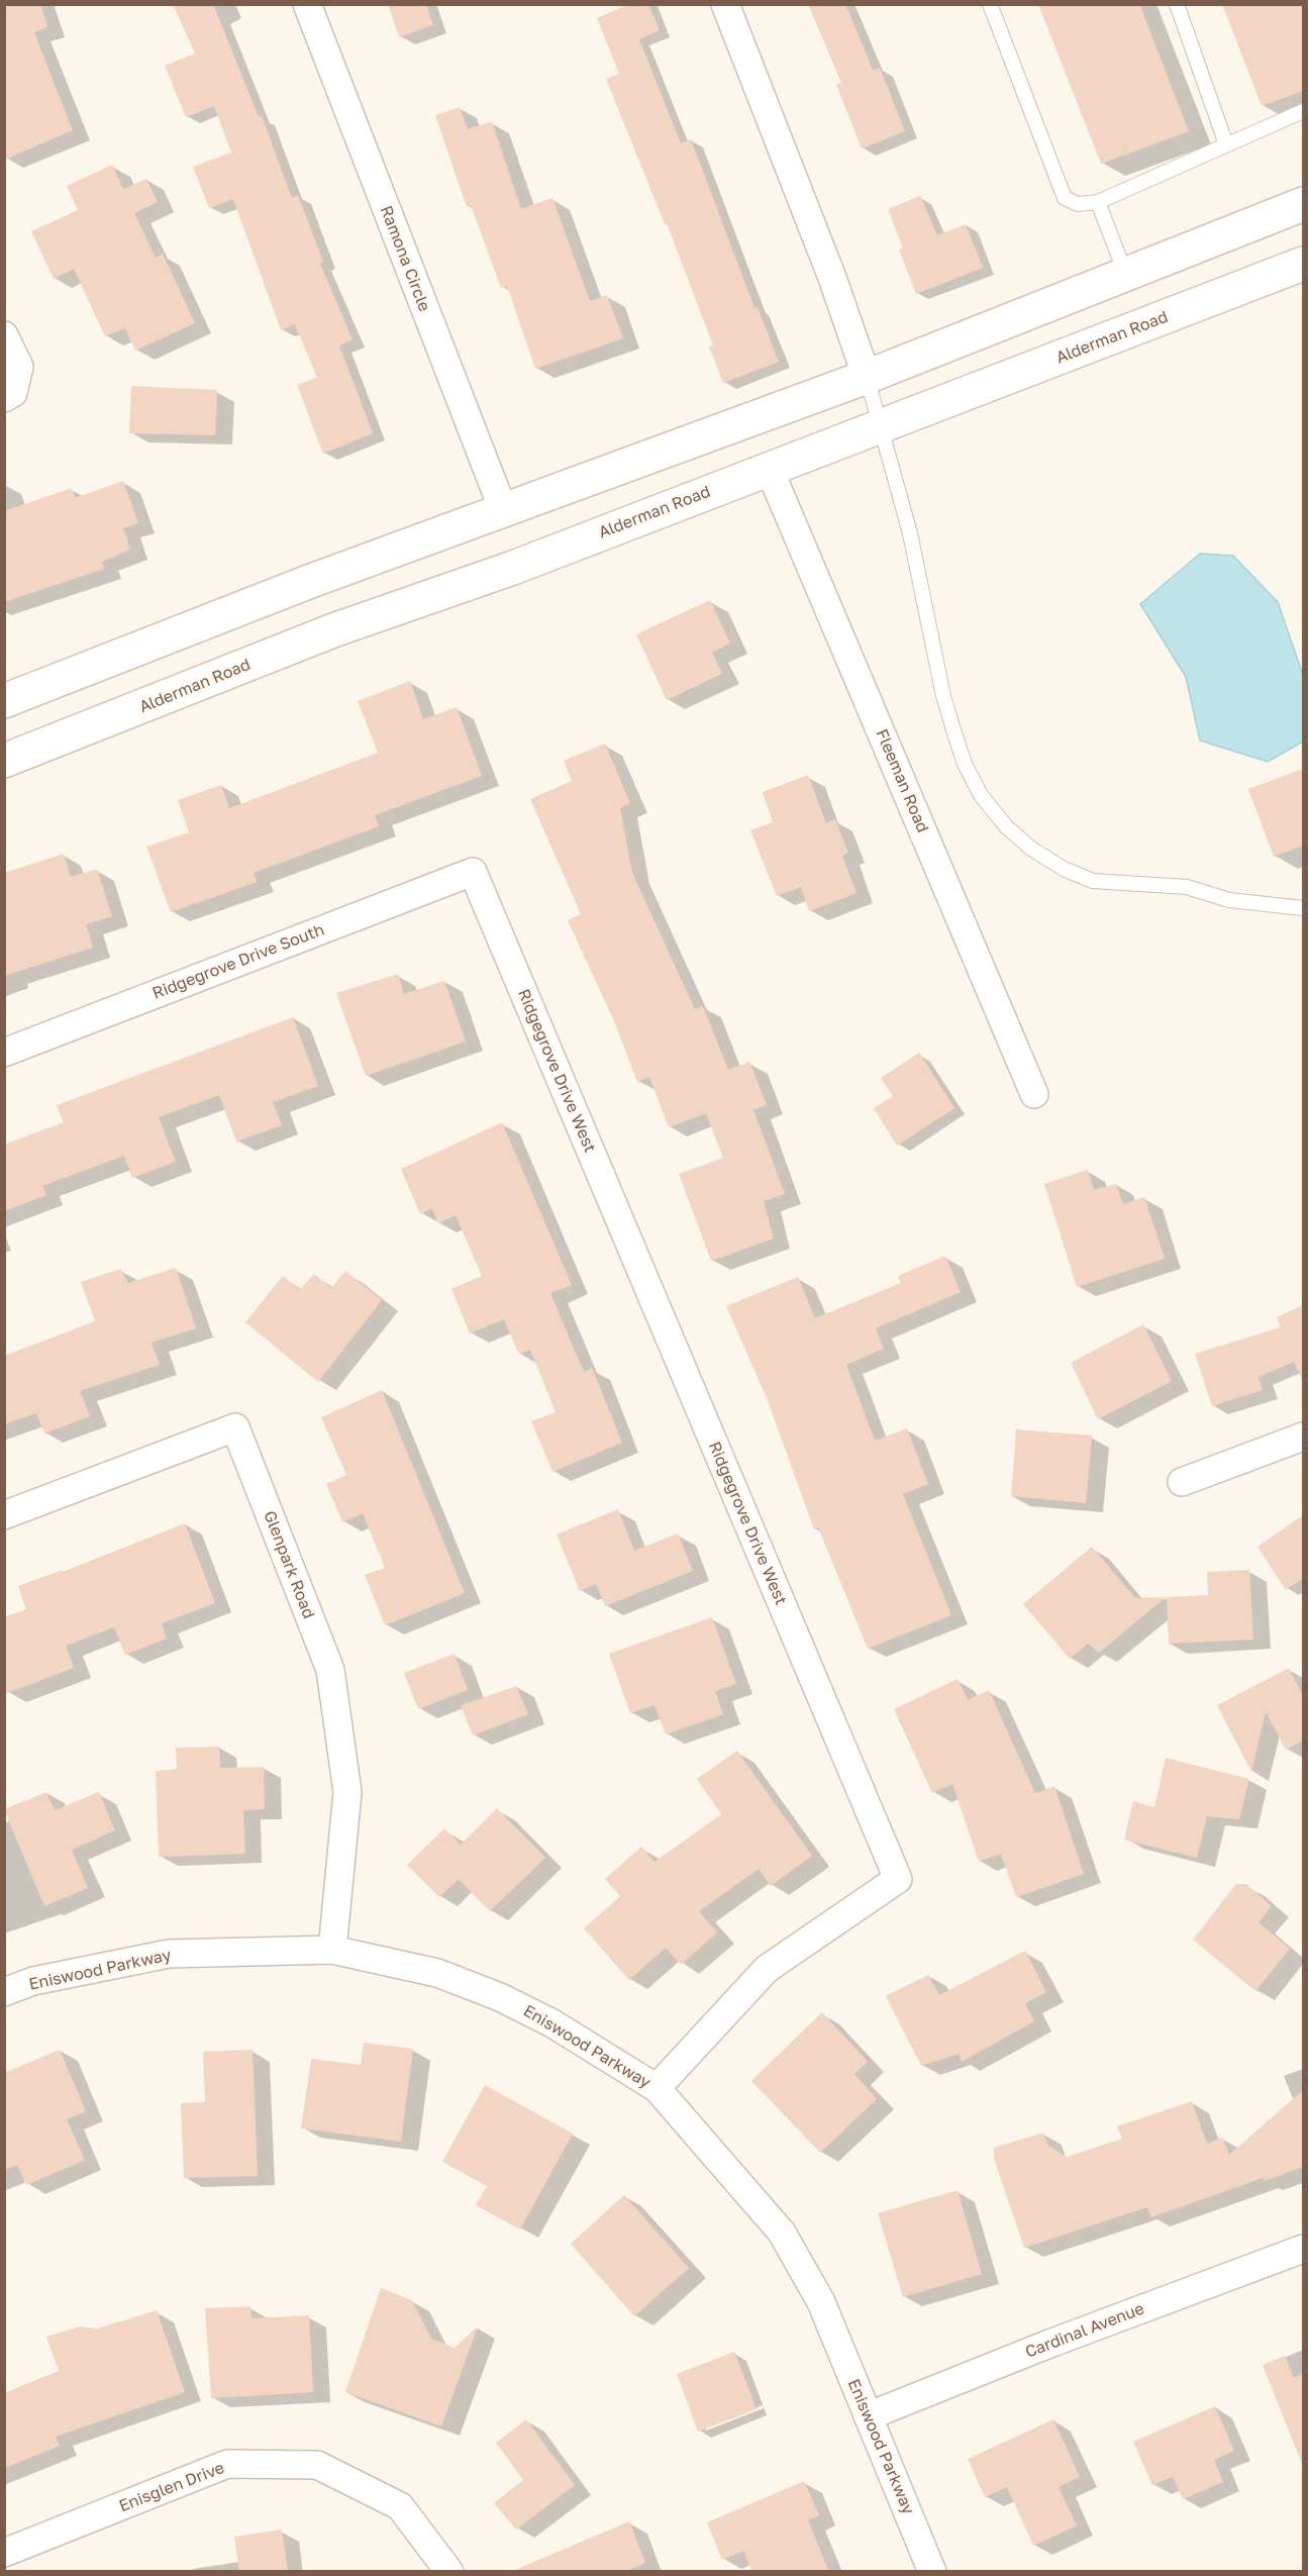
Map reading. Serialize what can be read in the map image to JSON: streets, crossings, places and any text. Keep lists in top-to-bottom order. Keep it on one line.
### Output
{"streets":{"main road":["Alderman Road"],"street":["Ramona Circle","Fleeman Road","Ridgegrove Drive South","Ridgegrove Drive West","Glenpark Road","Eniswood Parkway","Cardinal Avenue","Enisglen Drive"]},"crossings":[["Alderman Road","Fleeman Road"],["Ridgegrove Drive South","Ridgegrove Drive West"],["Ridgegrove Drive West","Eniswood Parkway"],["Glenpark Road","Eniswood Parkway"],["Eniswood Parkway","Cardinal Avenue"]]}
